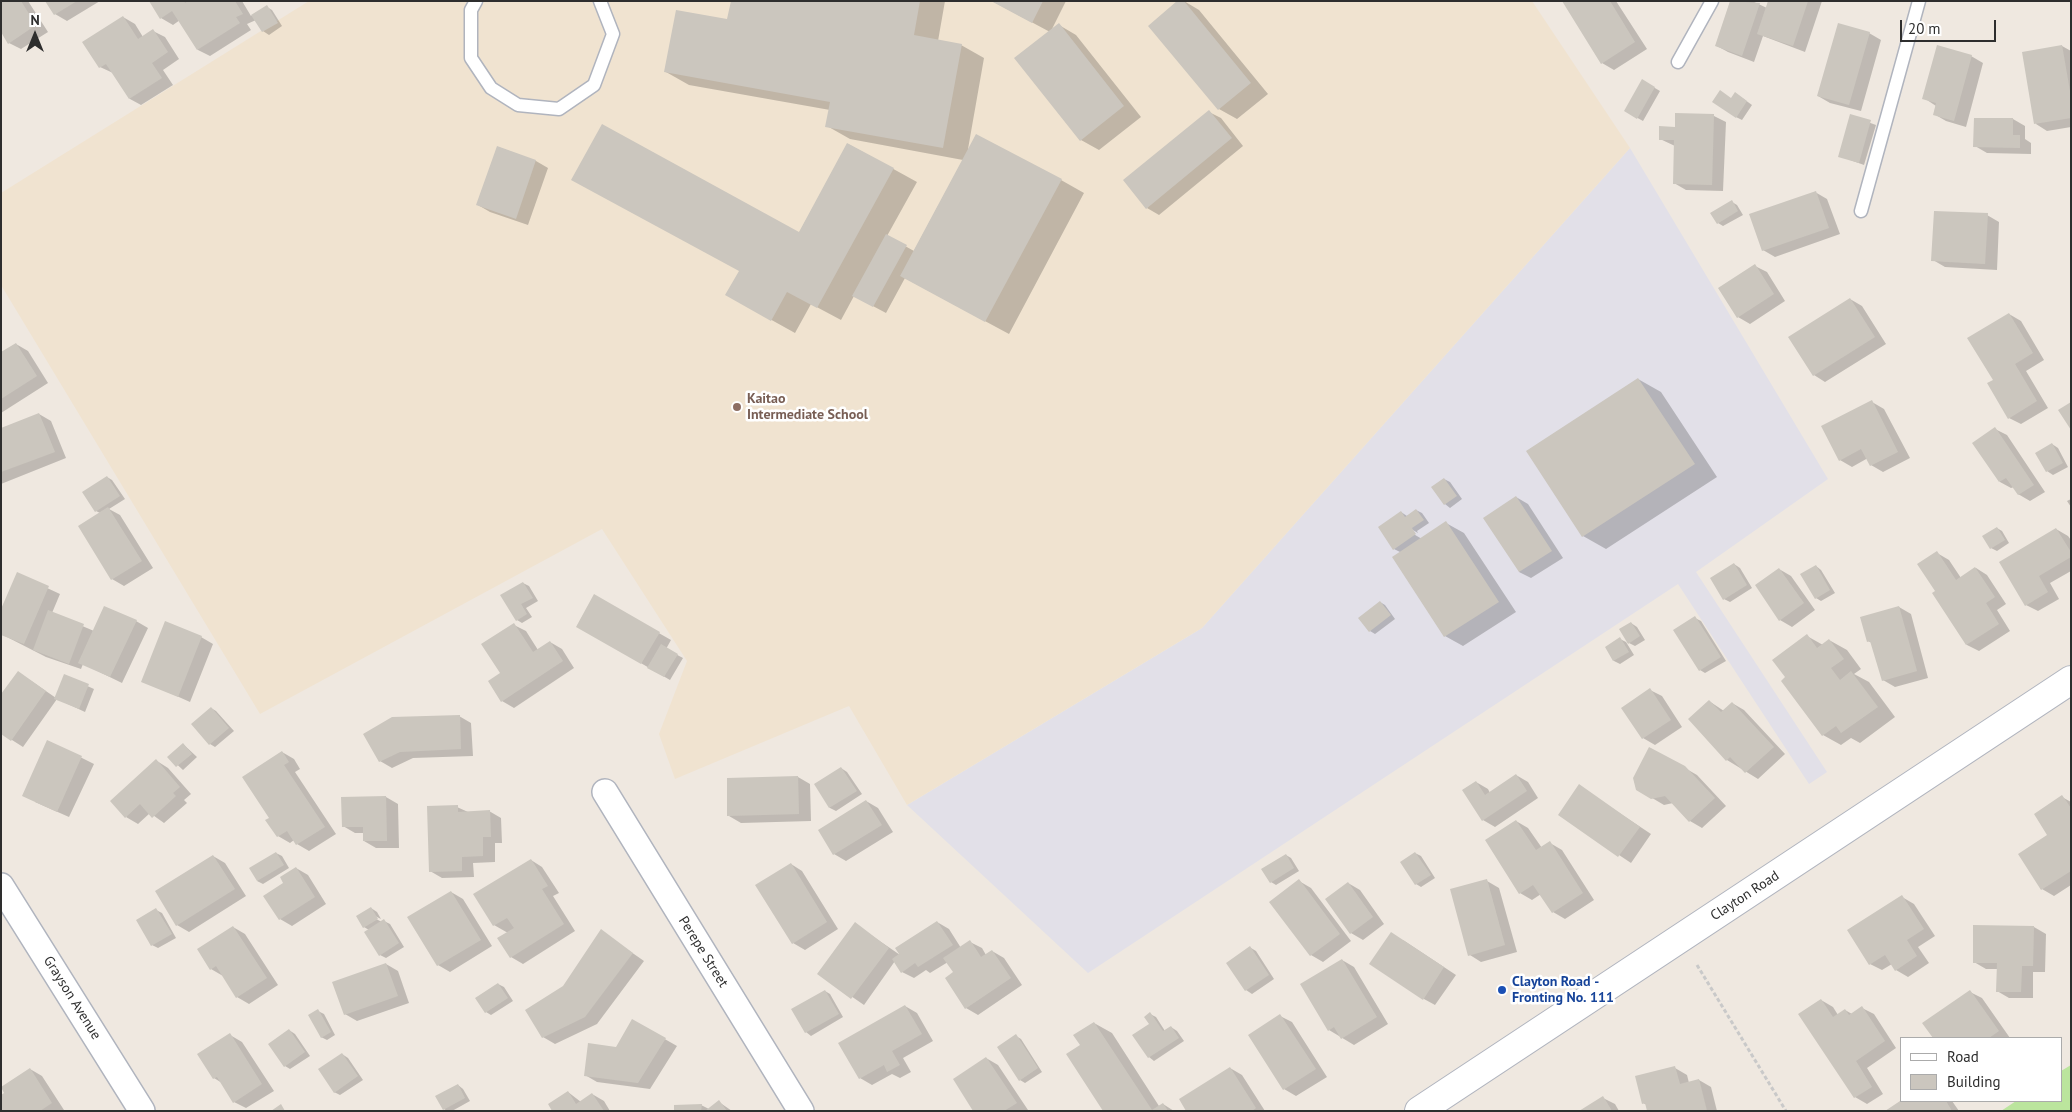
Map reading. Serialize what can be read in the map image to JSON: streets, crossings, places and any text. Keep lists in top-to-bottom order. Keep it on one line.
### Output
{"streets":{"main road":["Clayton Road"],"street":["Perepe Street","Grayson Avenue"]},"places":["Kaitao Intermediate School","Clayton Road - Fronting No. 111"],"legend":["Road","Building"],"scale_bar":"20 m","north":"top"}
